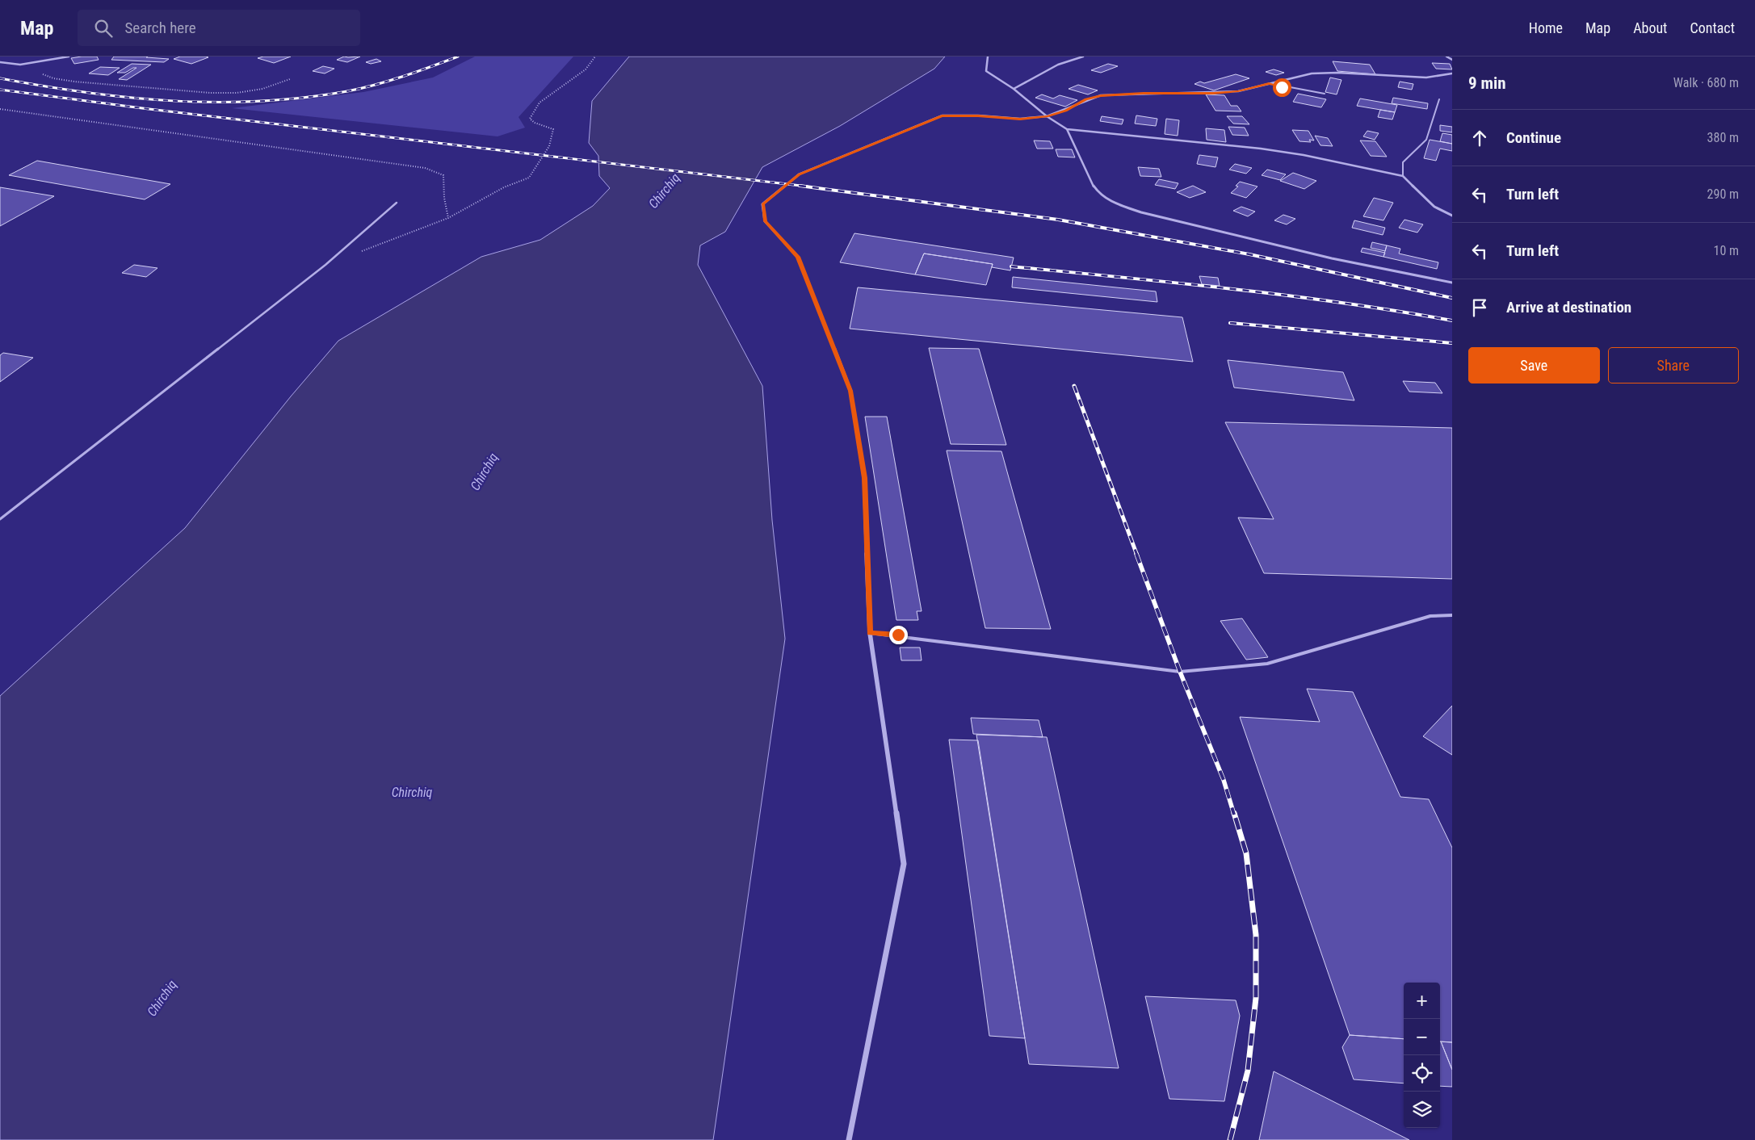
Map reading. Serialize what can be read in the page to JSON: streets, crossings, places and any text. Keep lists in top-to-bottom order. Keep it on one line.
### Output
{"water":["Chirchiq"],"page":{"header":"Map","search":"Search here","nav":["Home","Map","About","Contact"],"heading":["9 min","Walk · 680 m"],"list":[["Continue","380 m"],["Turn left","290 m"],["Turn left","10 m"],"Arrive at destination"],"buttons":["Save","Share"],"map_buttons":["+","−"]}}
